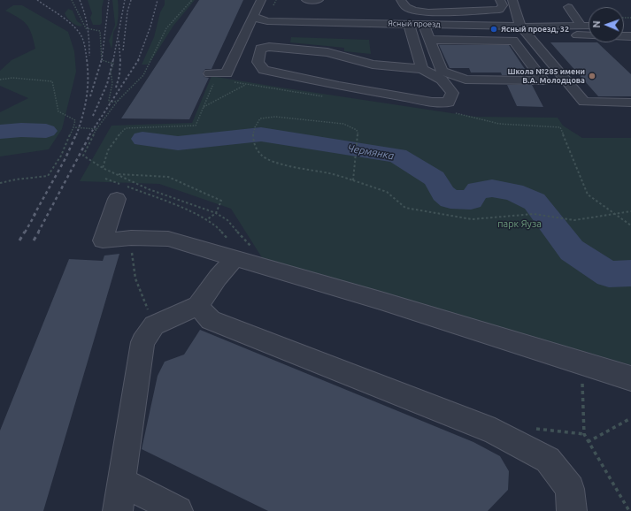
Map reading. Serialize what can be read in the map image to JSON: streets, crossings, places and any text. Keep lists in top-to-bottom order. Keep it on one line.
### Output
{"streets":{"street":["Ясный проезд"]},"water":["Чермянка"],"parks":["парк Яуза"],"places":["Ясный проезд, 32","Школа №285 имени В.А. Молодцова"],"north":"left"}
